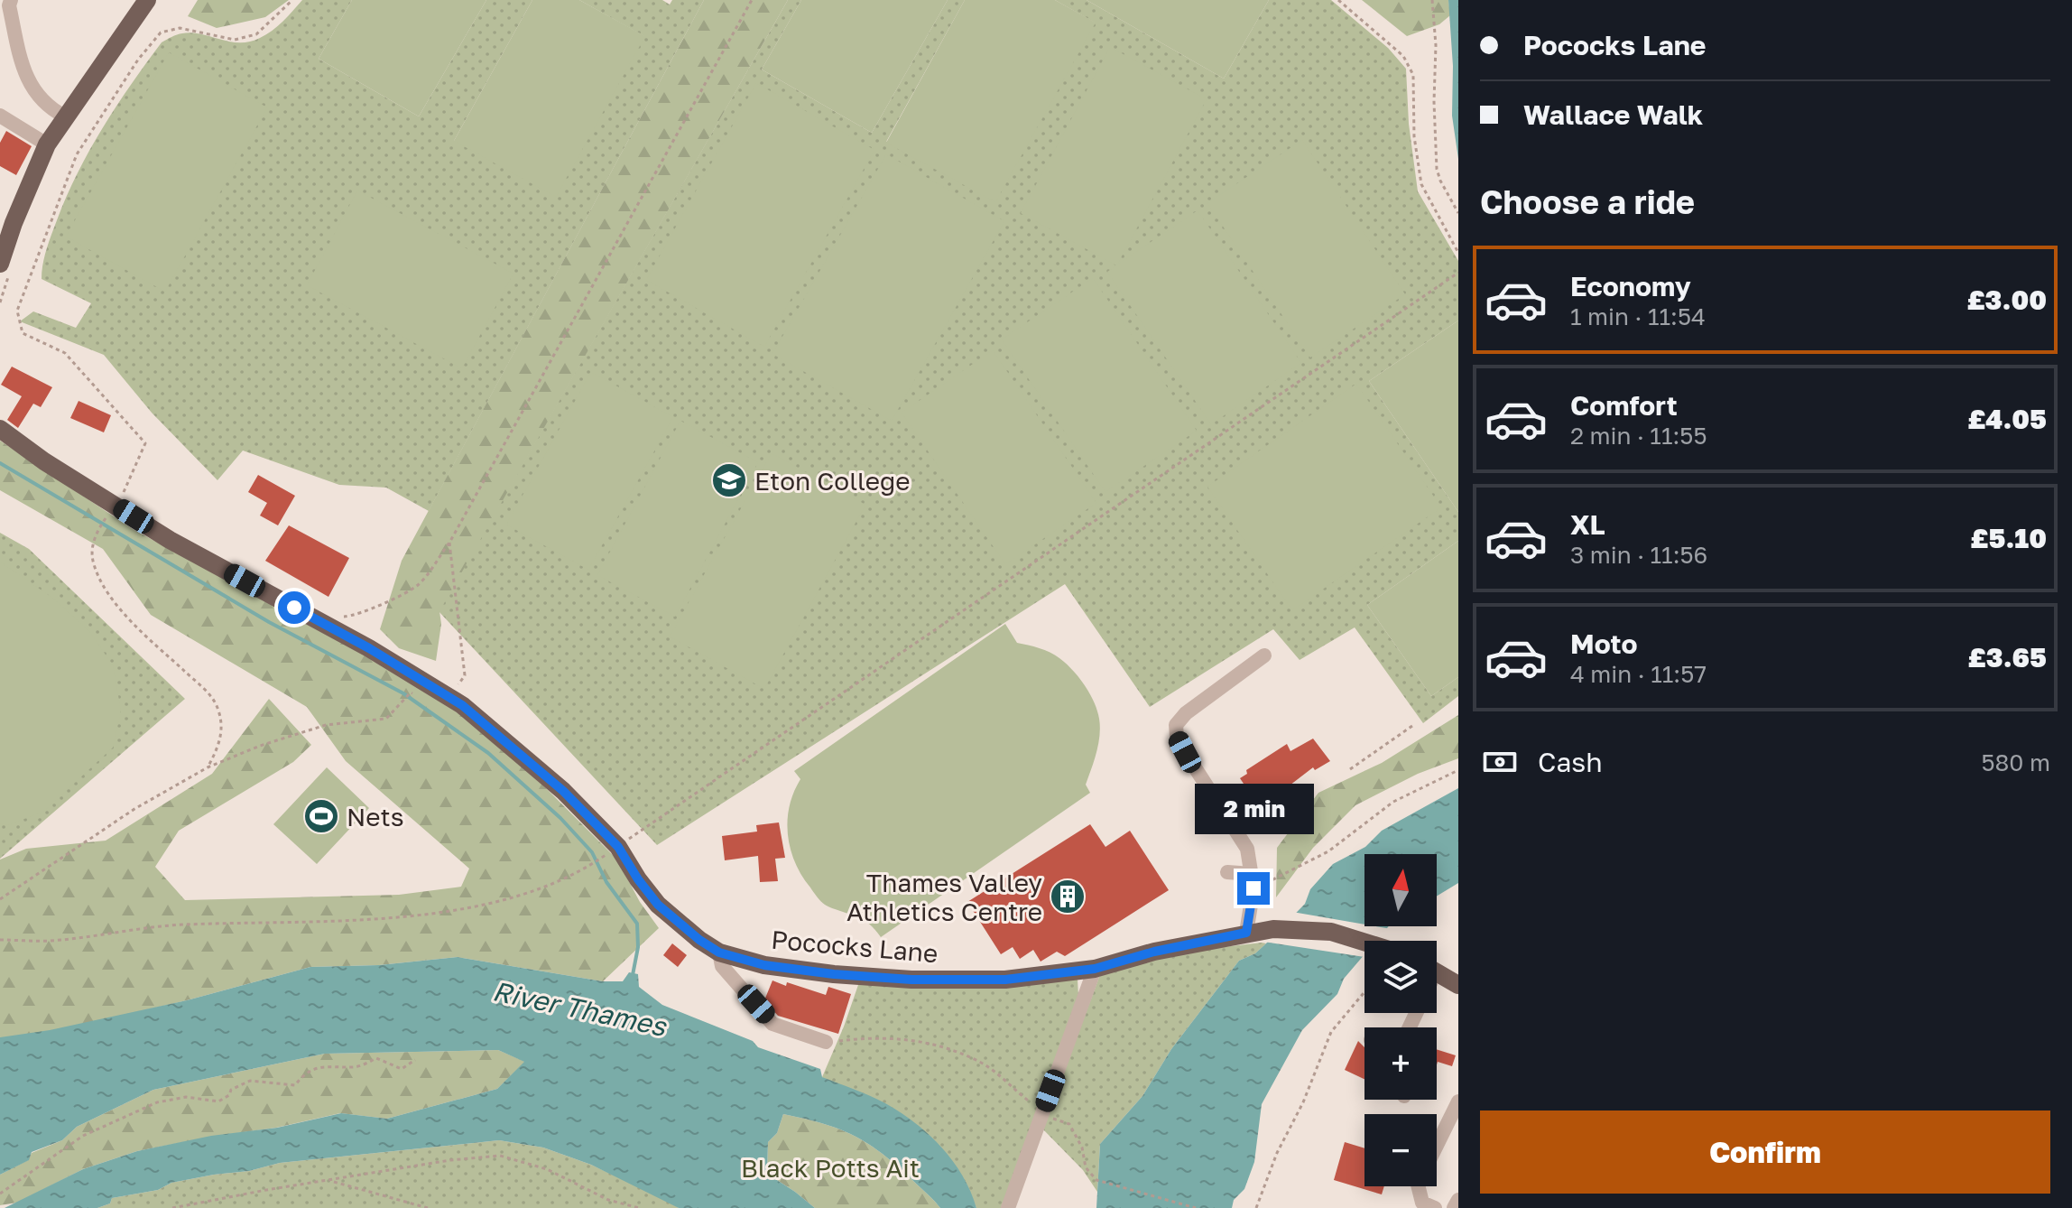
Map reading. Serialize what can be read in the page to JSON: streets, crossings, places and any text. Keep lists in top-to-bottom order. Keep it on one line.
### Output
{"streets":{"main road":["Pococks Lane"]},"water":["River Thames"],"parks":["Black Potts Ait"],"places":{"school or university":["Eton College"],"sports":["Nets"],"building":["Thames Valley Athletics Centre"]},"north":"top","page":{"banner":["Pococks Lane","Wallace Walk"],"heading":"Choose a ride","list":[{"name":"Economy","note":"1 min · 11:54","value":"£3.00"},{"name":"Comfort","note":"2 min · 11:55","value":"£4.05"},{"name":"XL","note":"3 min · 11:56","value":"£5.10"},{"name":"Moto","note":"4 min · 11:57","value":"£3.65"}],"pay":["Cash","580 m"],"bubble":"2 min","map_buttons":["+","−"],"buttons":"Confirm"}}
